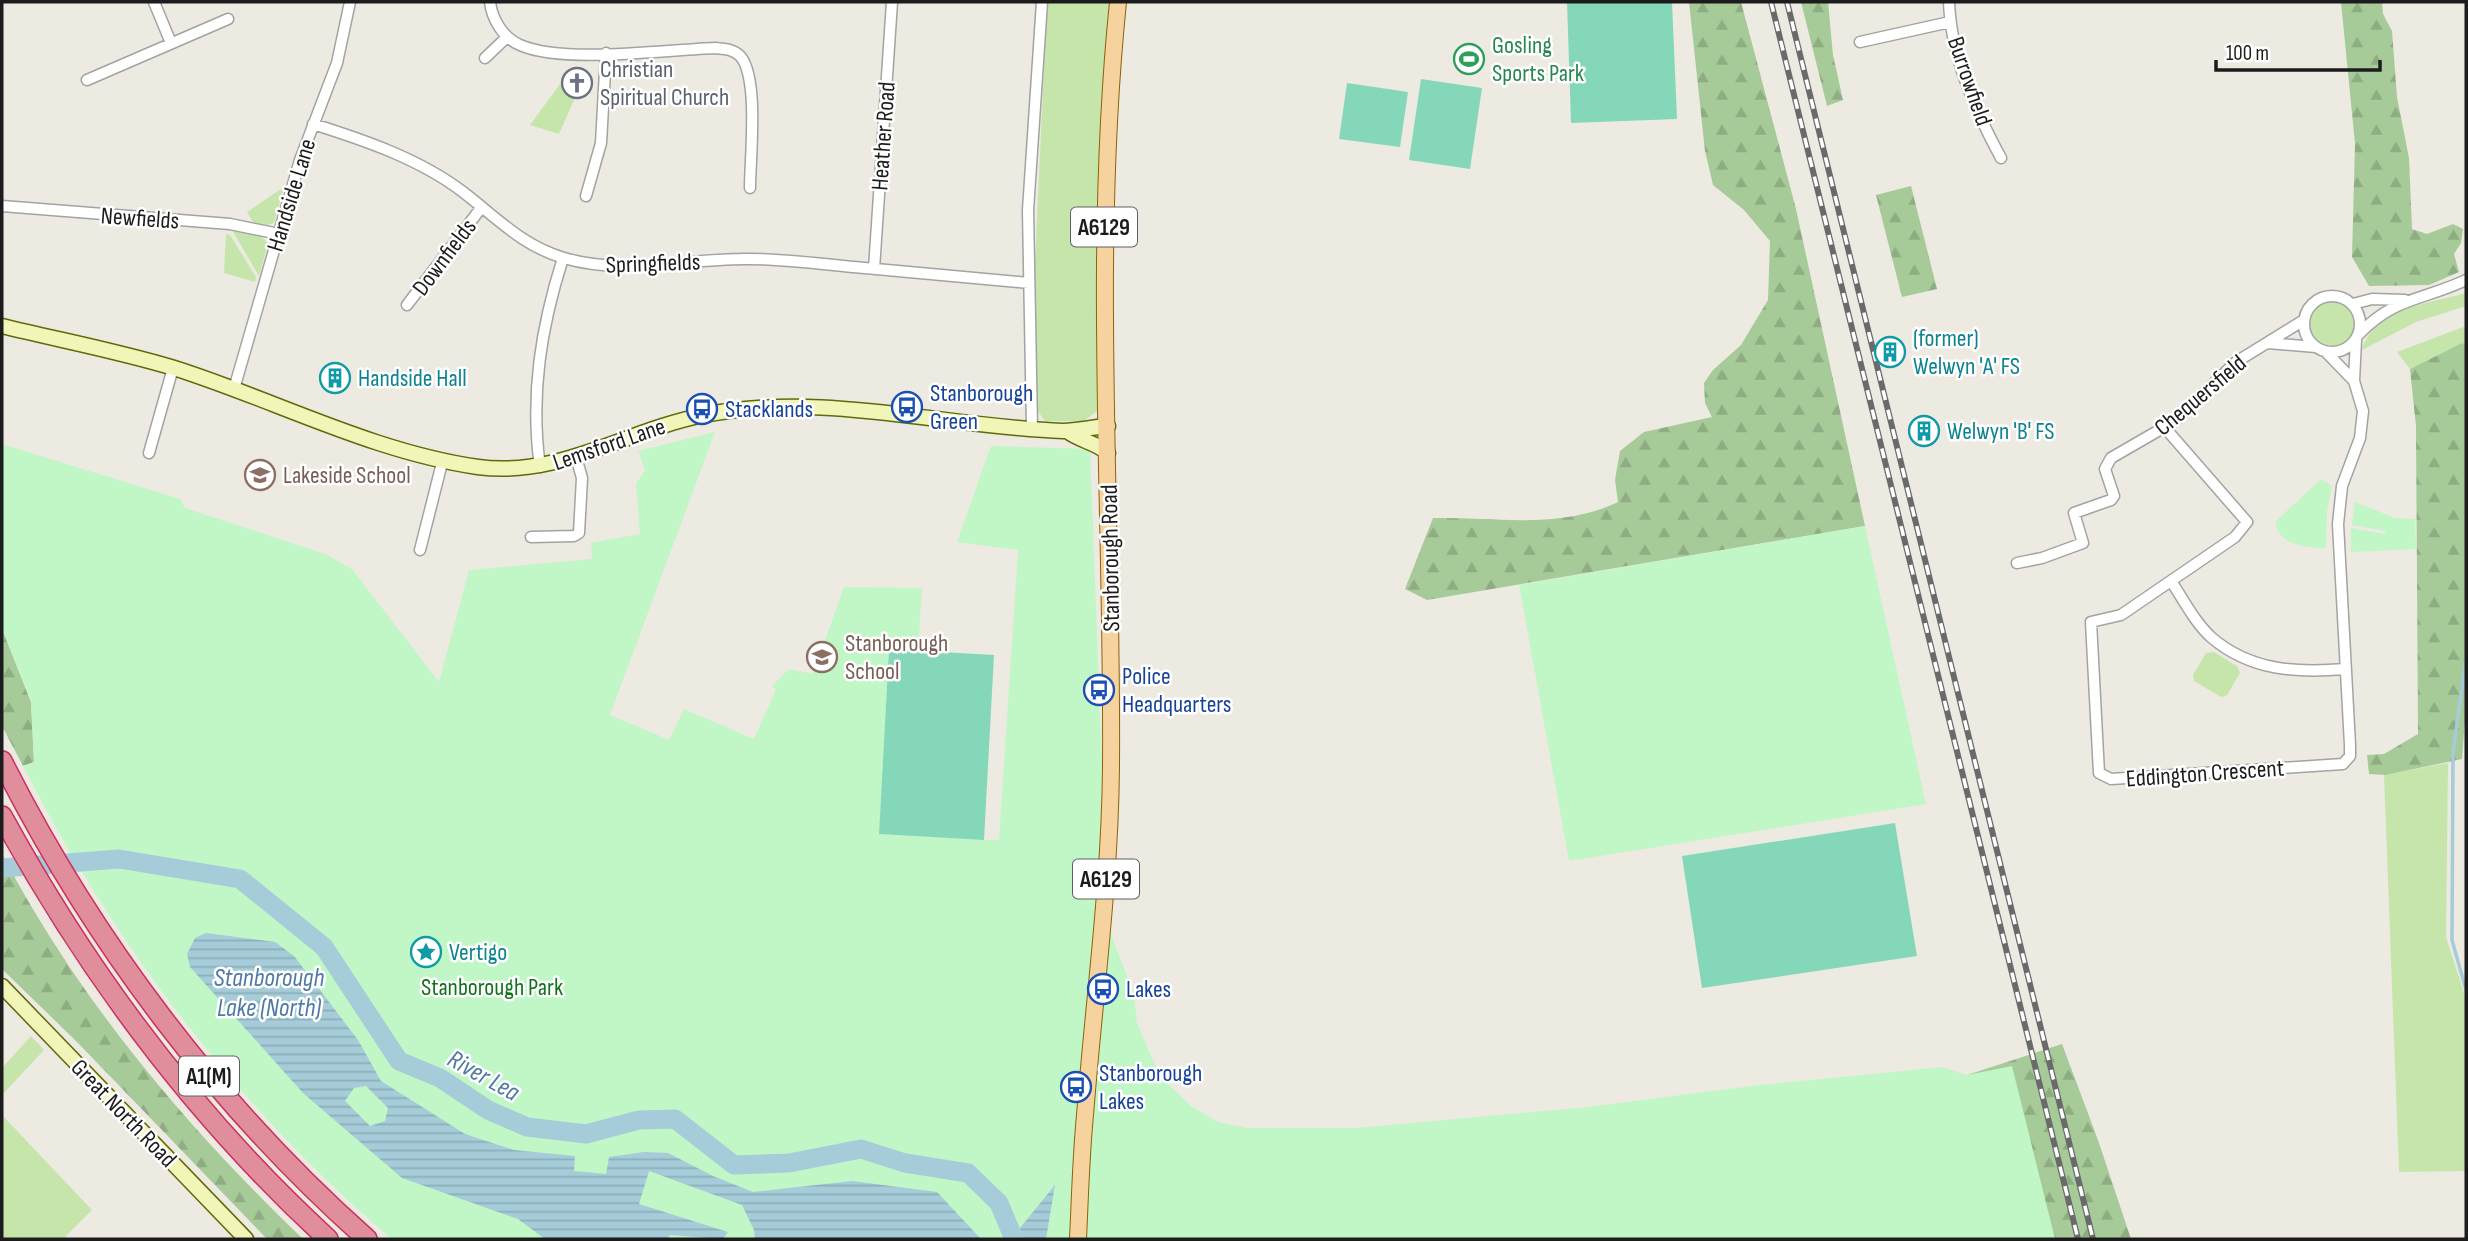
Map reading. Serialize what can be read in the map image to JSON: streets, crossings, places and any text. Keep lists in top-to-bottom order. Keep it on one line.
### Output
{"streets":{"highway":["A1(M)"],"main road":["A6129","Stanborough Road"],"street":["Burrowfield","Heather Road","Handside Lane","Newfields","Downfields","Springfields","Chequersfield","Lemsford Lane","Eddington Crescent","Great North Road"]},"crossings":[["Heather Road","Springfields"],["Handside Lane","Newfields"],["Handside Lane","Springfields"],["Handside Lane","Lemsford Lane"],["Downfields","Springfields"],["Chequersfield","Eddington Crescent"],["Lemsford Lane","Stanborough Road"]],"water":["Stanborough Lake (North)","River Lea"],"parks":["Stanborough Park"],"places":{"sports":["Gosling Sports Park"],"church":["Christian Spiritual Church"],"building":["(former) Welwyn 'A' FS","Handside Hall","Welwyn 'B' FS"],"bus stop":["Stanborough Green","Stacklands","Police Headquarters","Lakes","Stanborough Lakes"],"school or university":["Lakeside School","Stanborough School"],"place":["Vertigo"]},"scale_bar":"100 m"}
